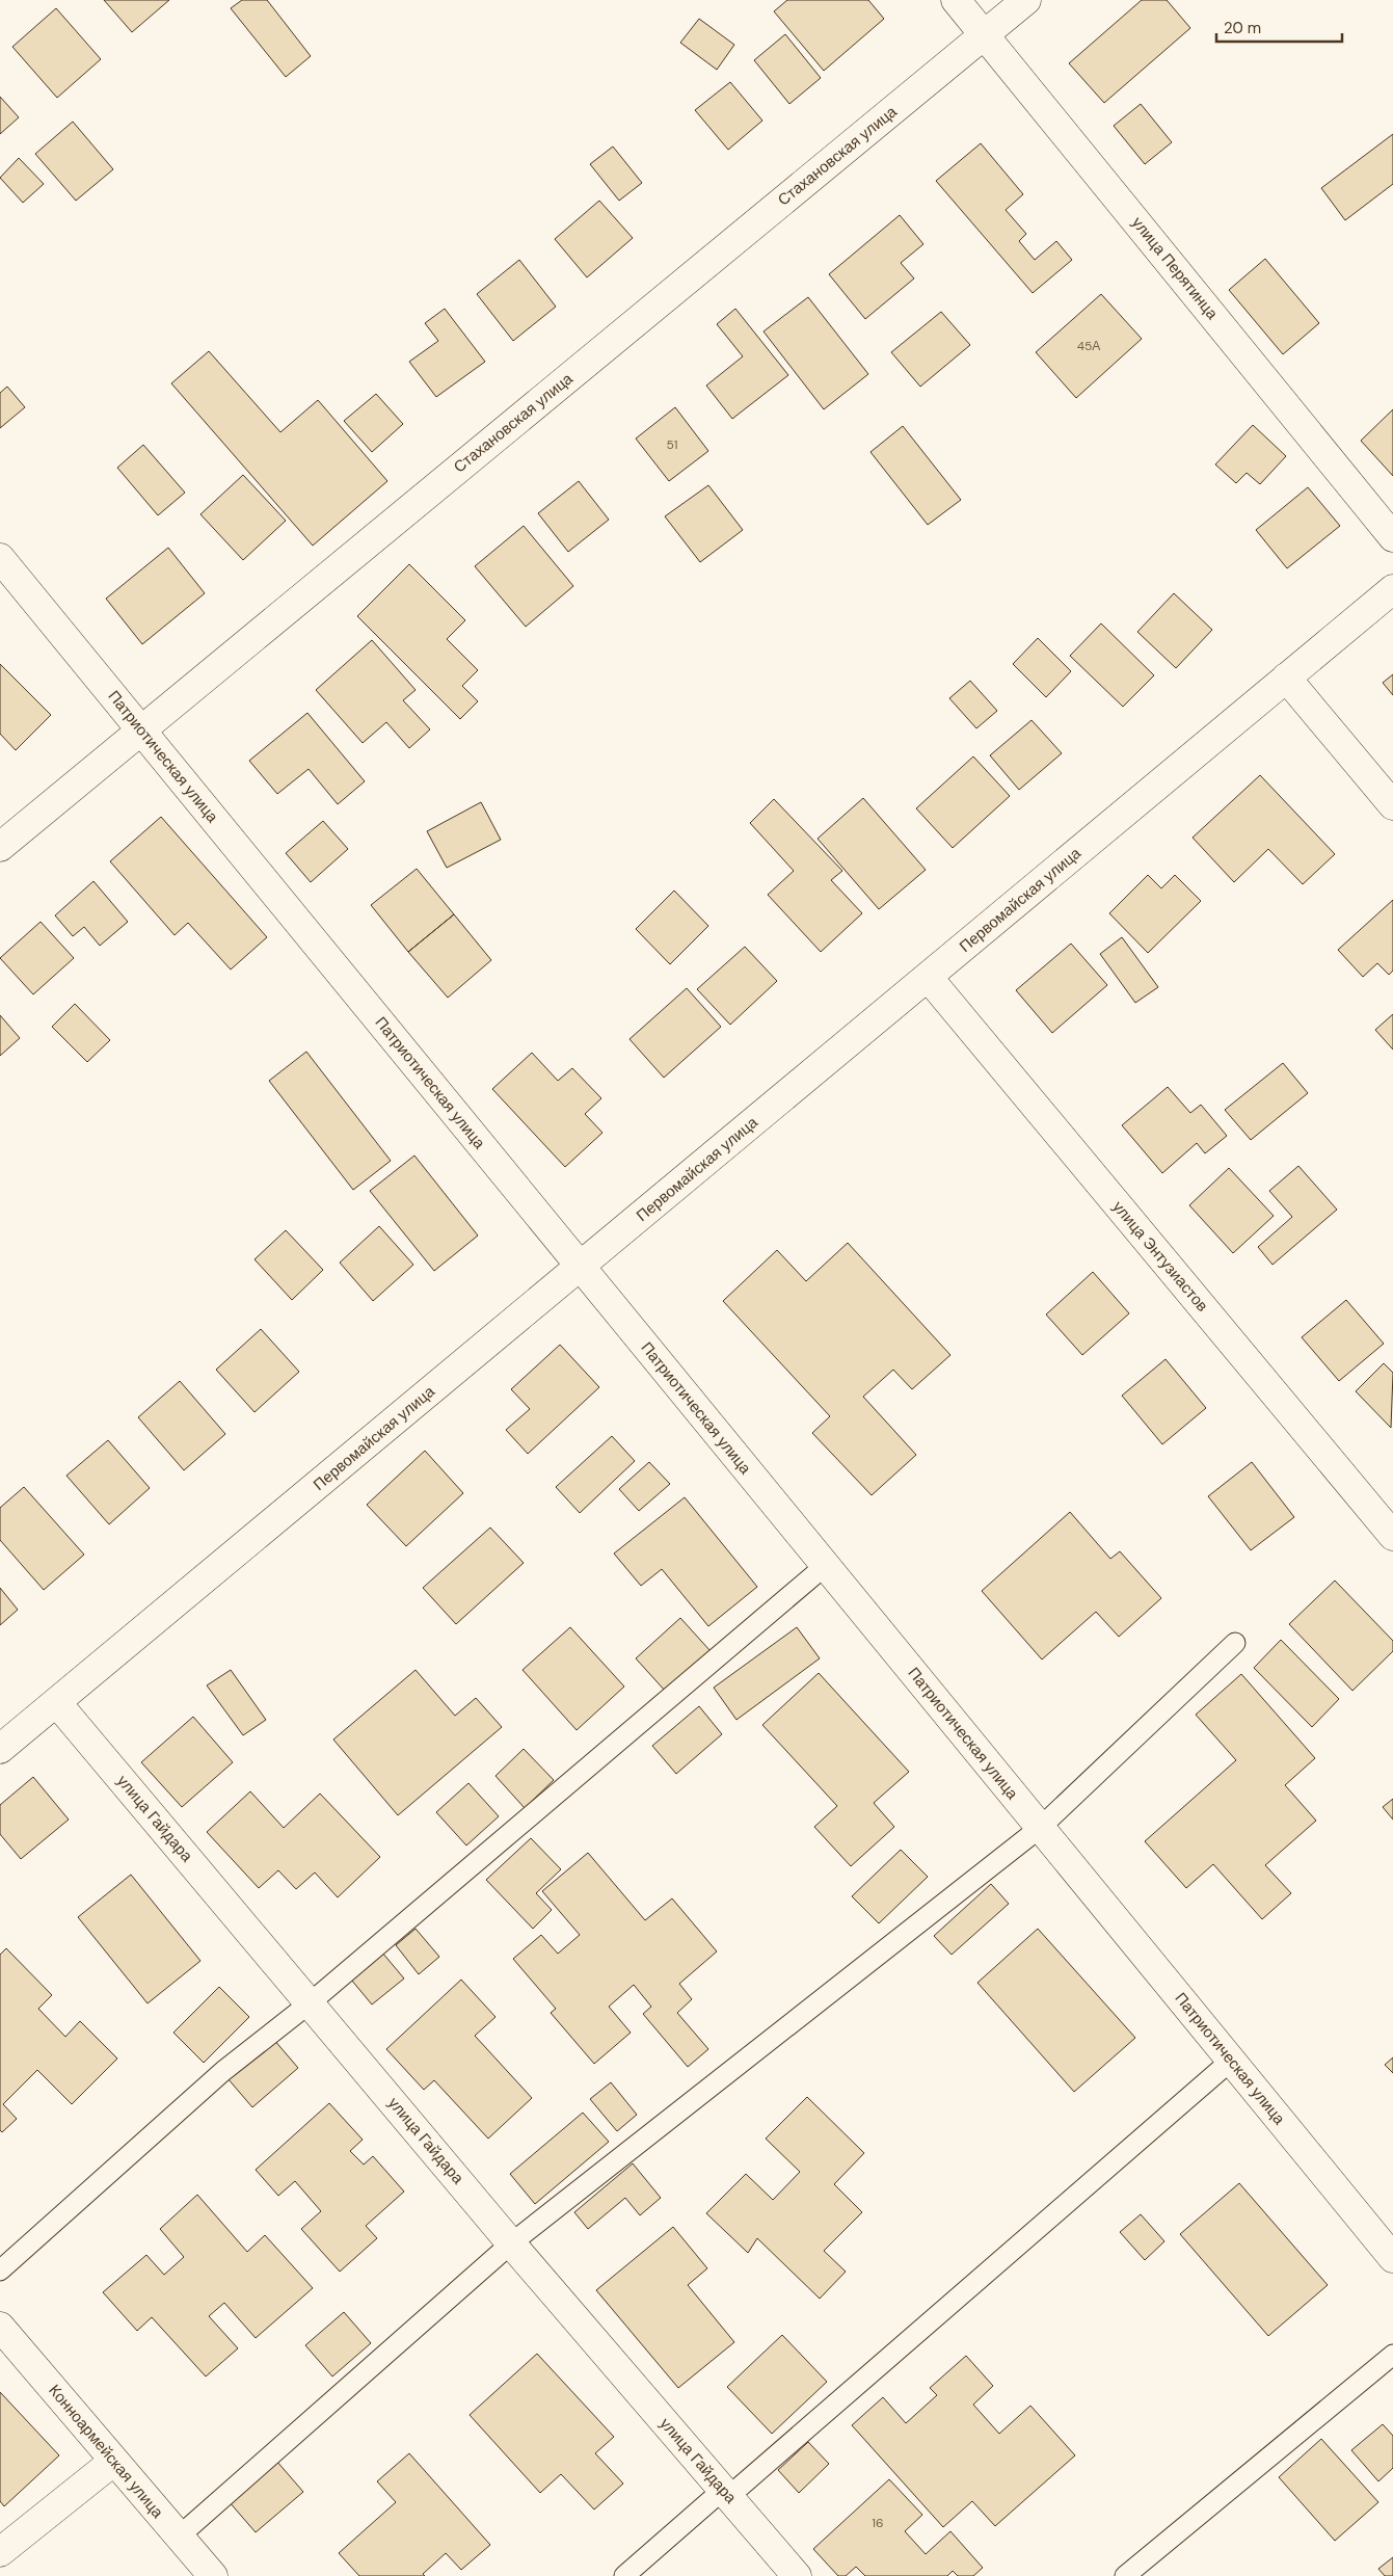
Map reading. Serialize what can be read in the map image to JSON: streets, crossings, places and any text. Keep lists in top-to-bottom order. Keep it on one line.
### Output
{"streets":{"street":["Стахановская улица","улица Перятинца","Патриотическая улица","Первомайская улица","улица Энтузиастов","улица Гайдара","Конноармейская улица"]},"crossings":[["Стахановская улица","улица Перятинца"],["Стахановская улица","Патриотическая улица"],["Патриотическая улица","Первомайская улица"],["Первомайская улица","улица Энтузиастов"],["Первомайская улица","улица Гайдара"]],"house_numbers":["45А","51","16"],"scale_bar":"20 m"}
